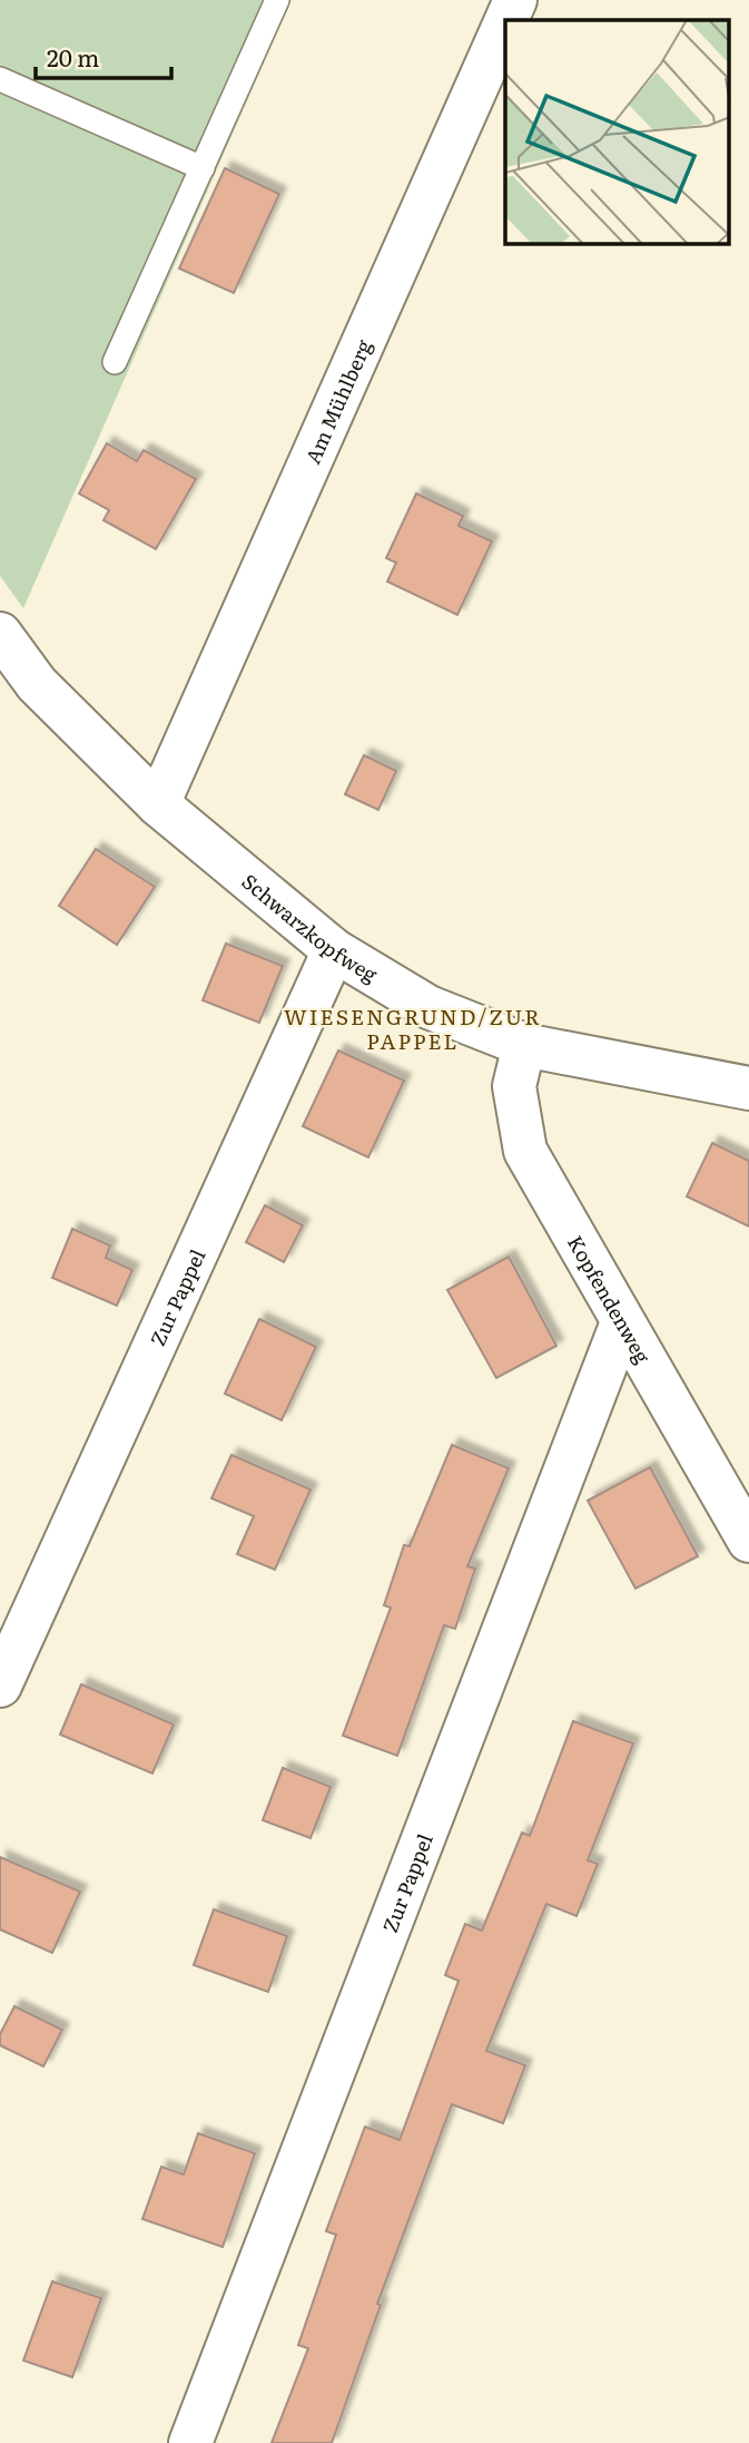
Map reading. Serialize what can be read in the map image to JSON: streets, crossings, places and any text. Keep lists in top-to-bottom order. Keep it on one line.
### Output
{"streets":{"street":["Am Mühlberg","Schwarzkopfweg","Zur Pappel","Kopfendenweg"]},"crossings":[["Am Mühlberg","Schwarzkopfweg"],["Schwarzkopfweg","Zur Pappel"],["Schwarzkopfweg","Kopfendenweg"],["Zur Pappel","Kopfendenweg"]],"districts":["WIESENGRUND/ZUR PAPPEL"],"scale_bar":"20 m"}
